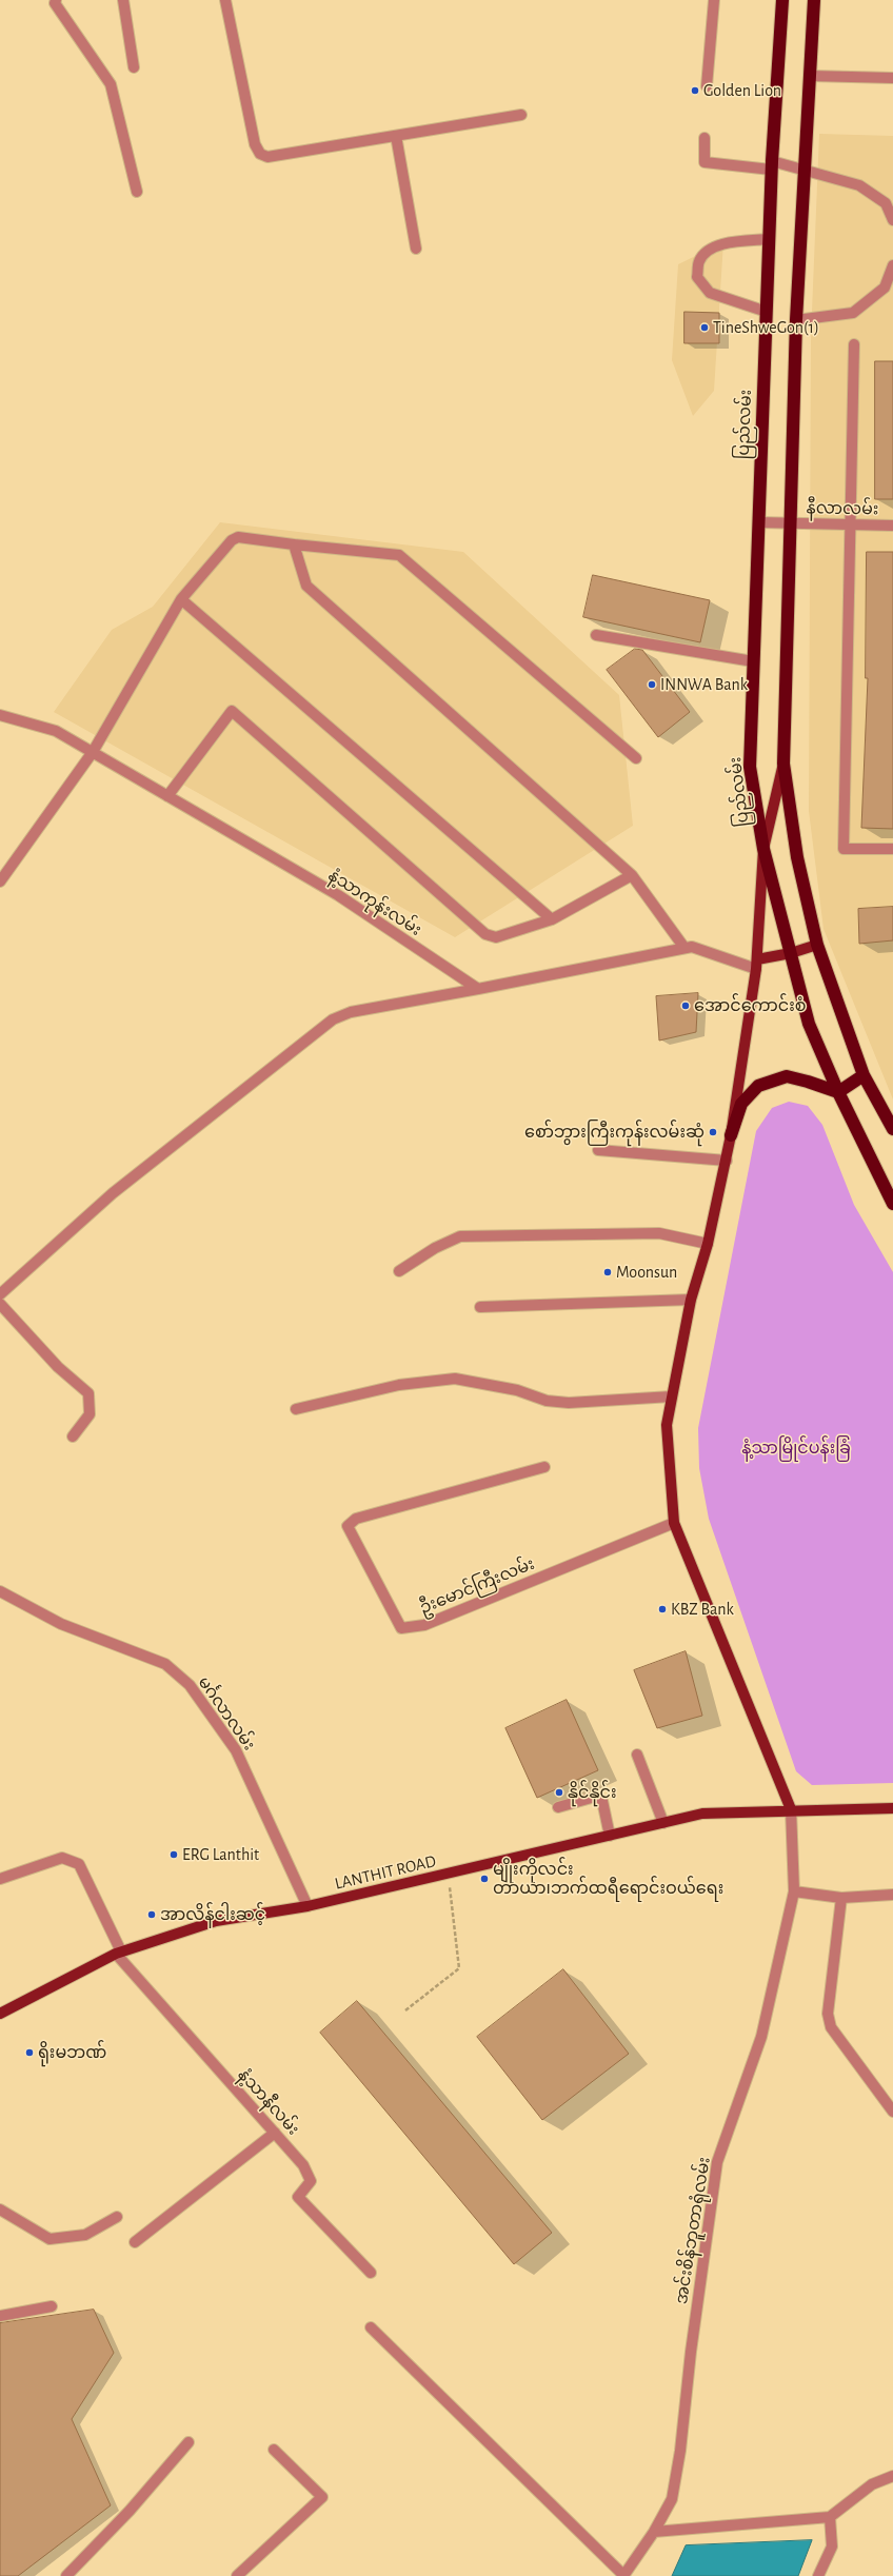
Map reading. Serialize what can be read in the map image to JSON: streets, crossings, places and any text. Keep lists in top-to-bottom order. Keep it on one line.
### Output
{"streets":{"highway":["ပြည်လမ်း"],"main road":["LANTHIT ROAD"],"street":["နီလာလမ်း","နံ့သာကုန်းလမ်း","ဦးမောင်ကြီးလမ်း","မင်္ဂလာလမ်း","နံ့သာနီလမ်း","အင်းစိန်ဘူတာရုံလမ်း"]},"crossings":[["ပြည်လမ်း","နီလာလမ်း"],["မင်္ဂလာလမ်း","LANTHIT ROAD"],["LANTHIT ROAD","နံ့သာနီလမ်း"],["LANTHIT ROAD","အင်းစိန်ဘူတာရုံလမ်း"]],"parks":["နံ့သာမြိုင်ပန်းခြံ"],"places":["Golden Lion","TineShweGon(1)","INNWA Bank","အောင်ကောင်းစံ","စော်ဘွားကြီးကုန်းလမ်းဆုံ","Moonsun","KBZ Bank","နိုင်နိုင်း","ERG Lanthit","မျိုးကိုလင်း တာယာ၊ဘက်ထရီရောင်းဝယ်ရေး","အာလိန်ငါးဆင့်","ရိုးမဘဏ်"]}
